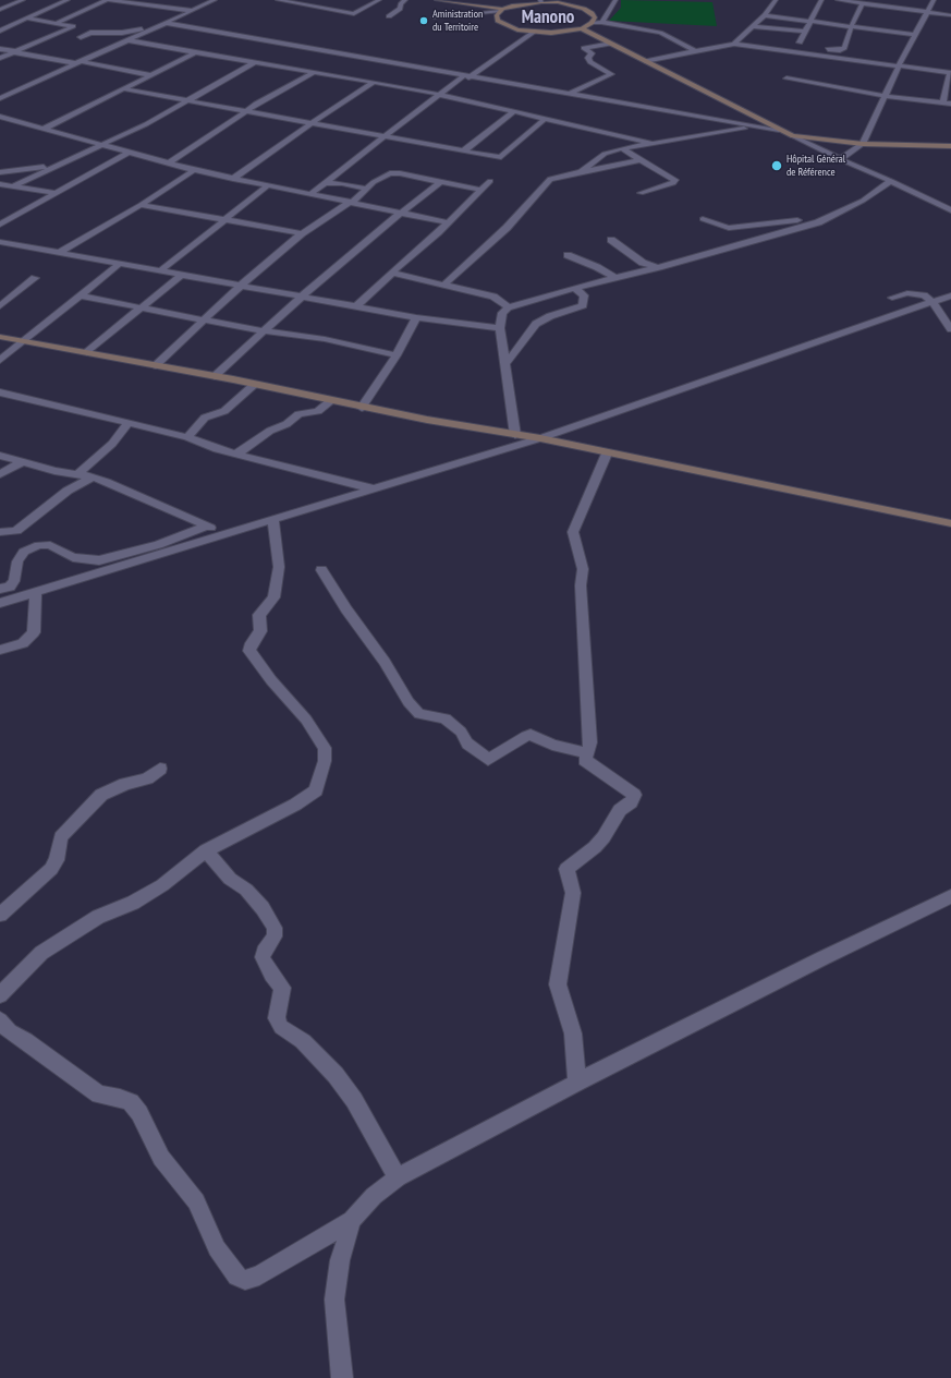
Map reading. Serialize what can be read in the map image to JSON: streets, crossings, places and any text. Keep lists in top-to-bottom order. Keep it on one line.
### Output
{"districts":["Manono"],"places":["Aministration du Territoire","Hôpital Général de Référence"]}
